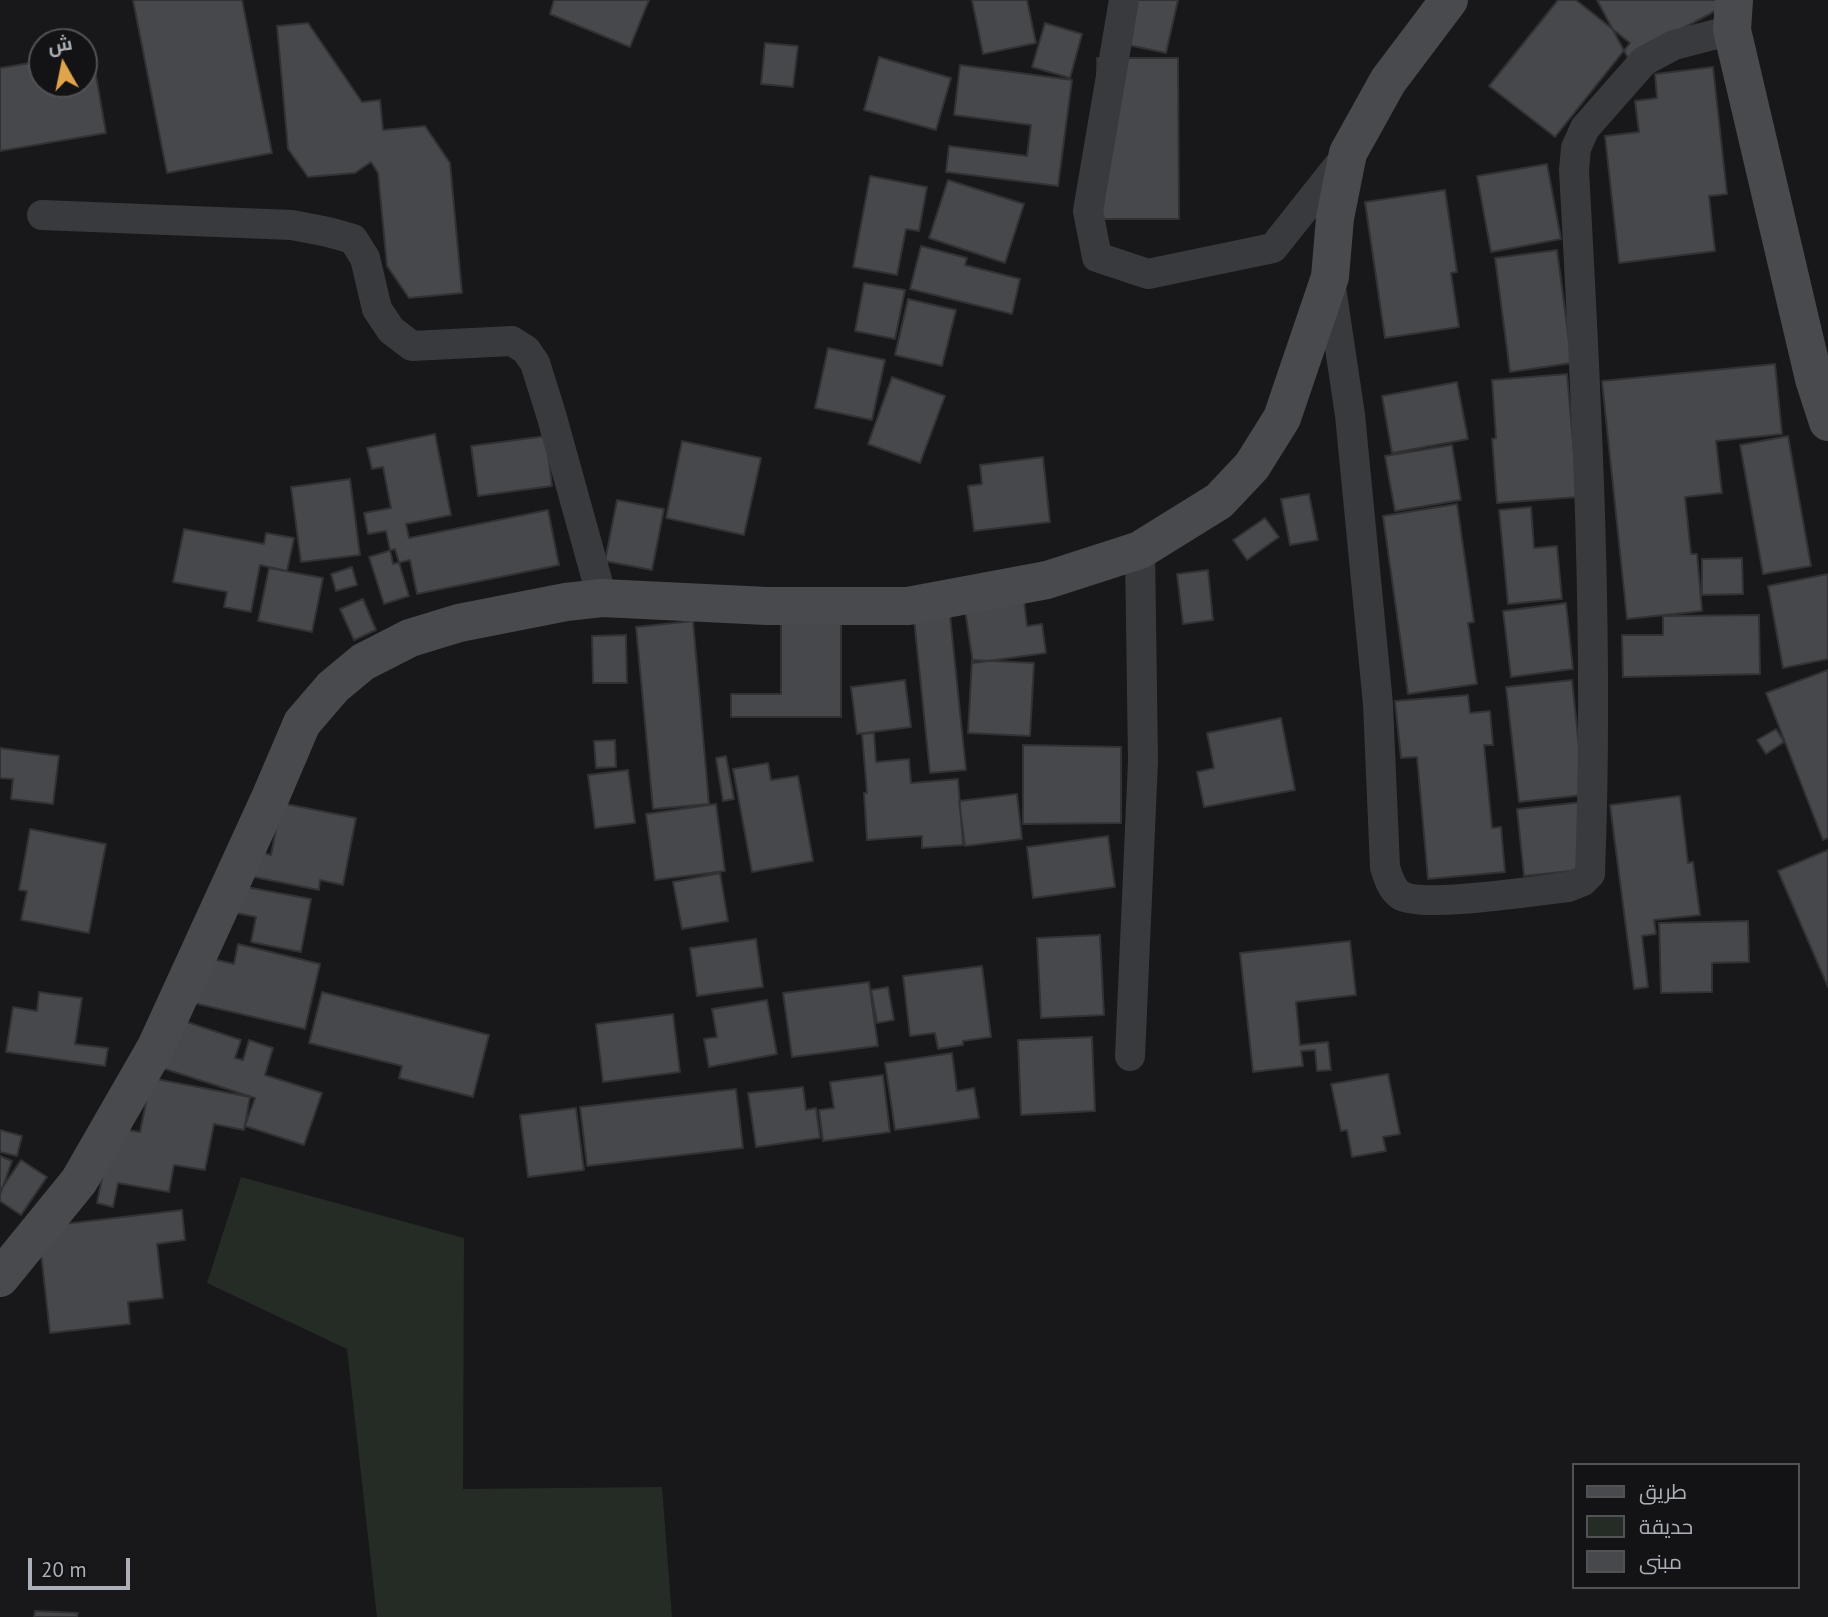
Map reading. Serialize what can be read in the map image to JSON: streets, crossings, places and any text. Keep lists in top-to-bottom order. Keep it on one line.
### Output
{"legend":["طريق","حديقة","مبنى"],"scale_bar":"20 m","north":"top"}
